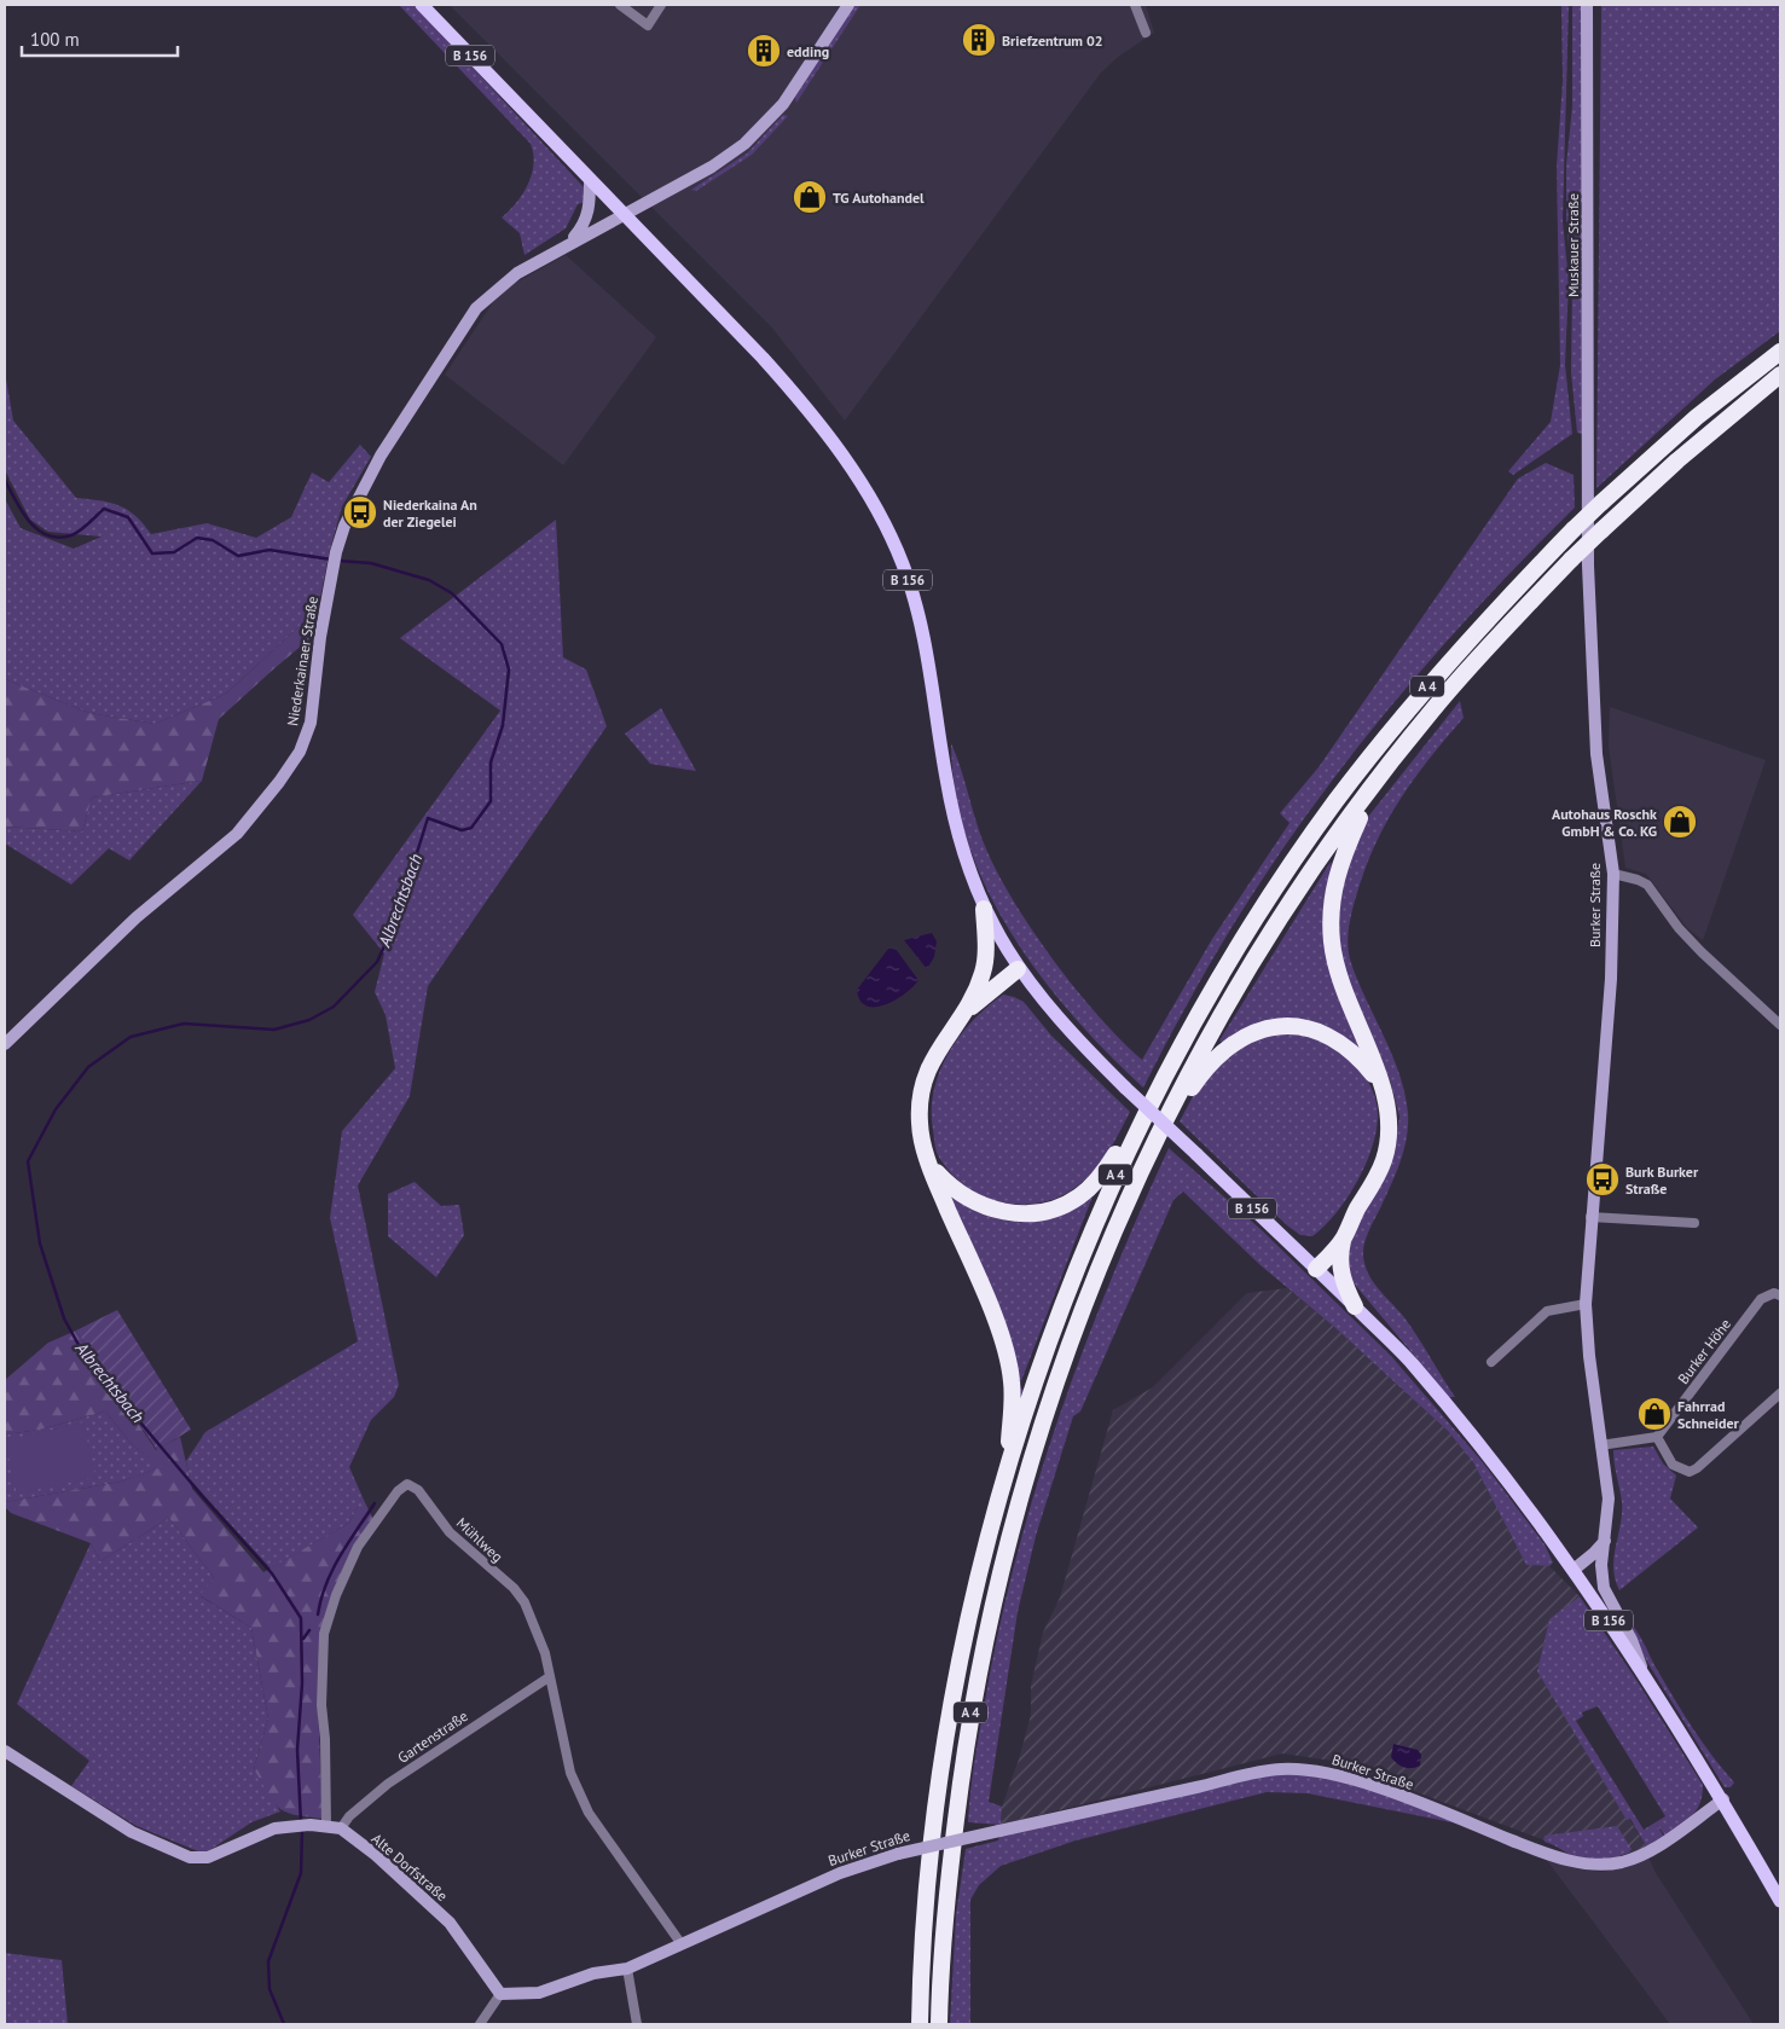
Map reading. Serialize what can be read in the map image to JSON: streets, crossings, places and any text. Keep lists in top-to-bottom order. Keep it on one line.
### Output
{"streets":{"highway":["A 4"],"main road":["B 156"],"street":["Muskauer Straße","Niederkainaer Straße","Burker Straße","Burker Höhe","Mühlweg","Gartenstraße","Alte Dorfstraße"]},"crossings":[["B 156","Niederkainaer Straße"],["B 156","Burker Straße"],["Muskauer Straße","Burker Straße"],["Burker Straße","Mühlweg"],["Mühlweg","Alte Dorfstraße"],["Gartenstraße","Alte Dorfstraße"]],"water":["Albrechtsbach"],"places":{"building":["Briefzentrum 02","edding"],"shop":["TG Autohandel","Autohaus Roschk GmbH & Co. KG","Fahrrad Schneider"],"bus stop":["Niederkaina An der Ziegelei","Burk Burker Straße"]},"scale_bar":"100 m"}
